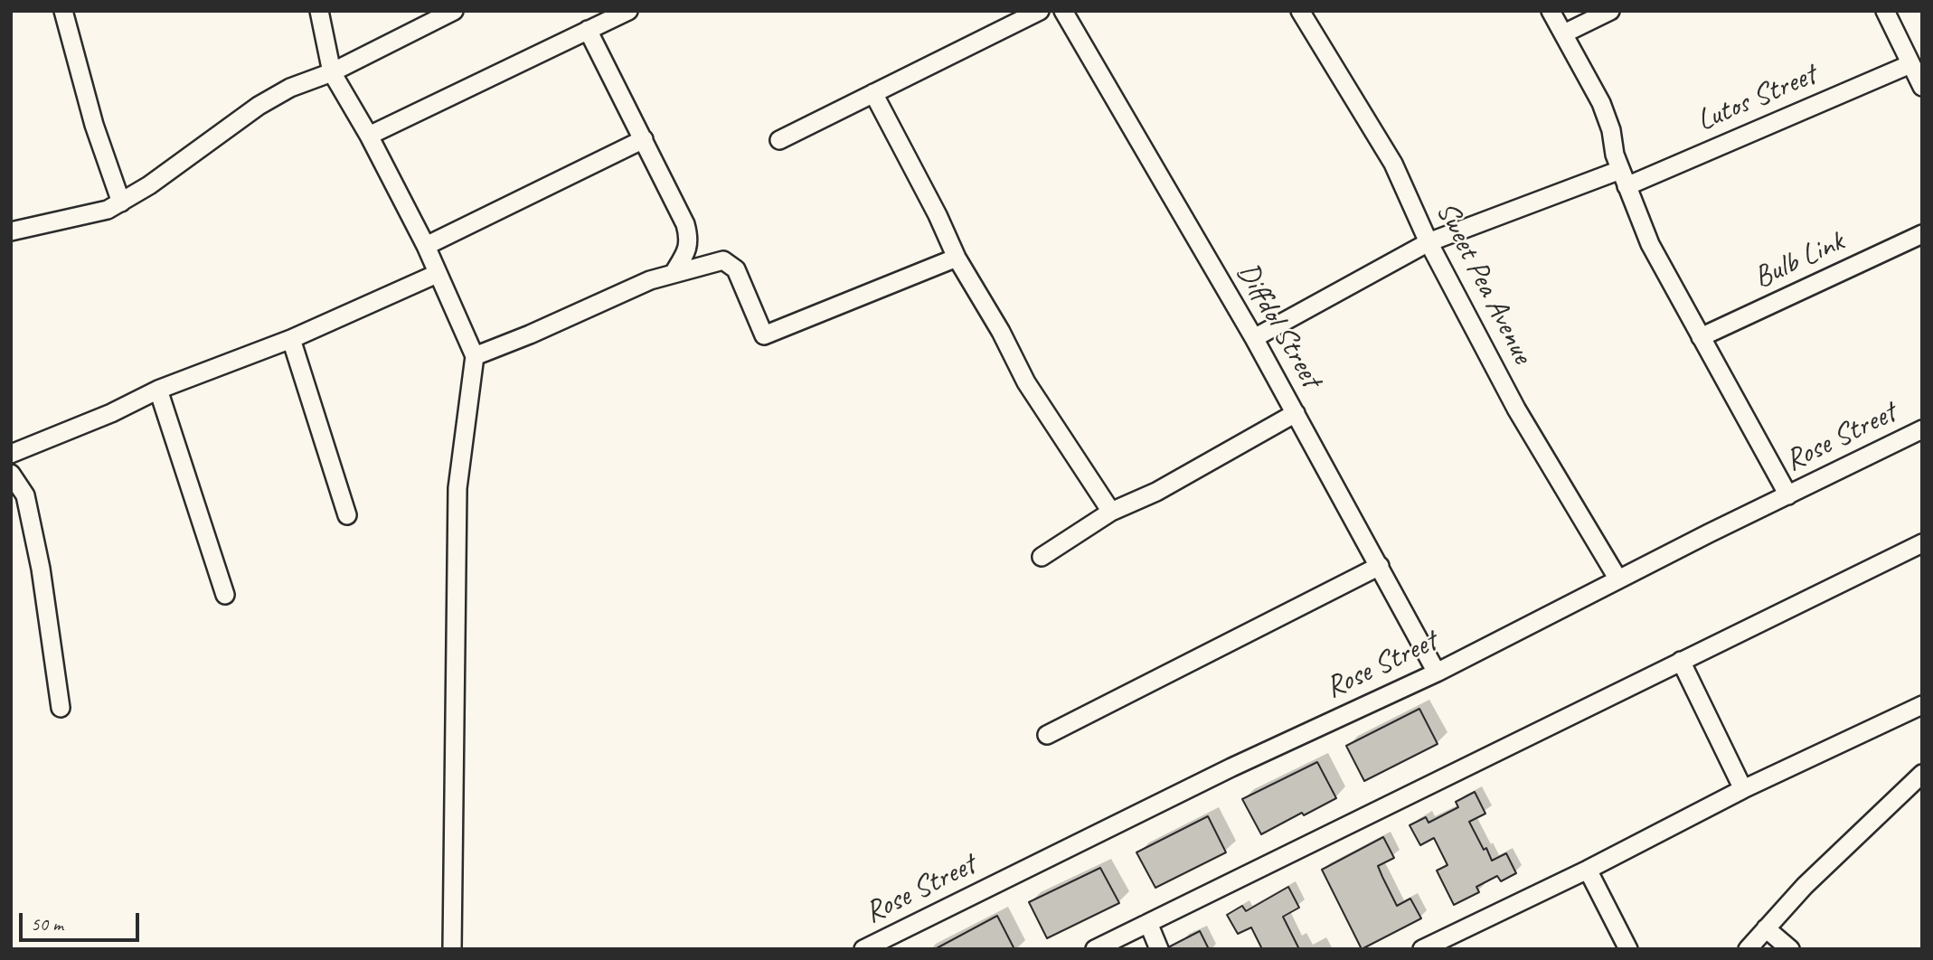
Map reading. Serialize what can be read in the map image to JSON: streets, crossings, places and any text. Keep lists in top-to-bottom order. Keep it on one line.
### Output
{"streets":{"street":["Lutos Street","Bulb Link","Sweet Pea Avenue","Diffdol Street","Rose Street"]},"crossings":[["Lutos Street","Sweet Pea Avenue"],["Lutos Street","Diffdol Street"],["Sweet Pea Avenue","Rose Street"],["Diffdol Street","Rose Street"]],"scale_bar":"50 m"}
